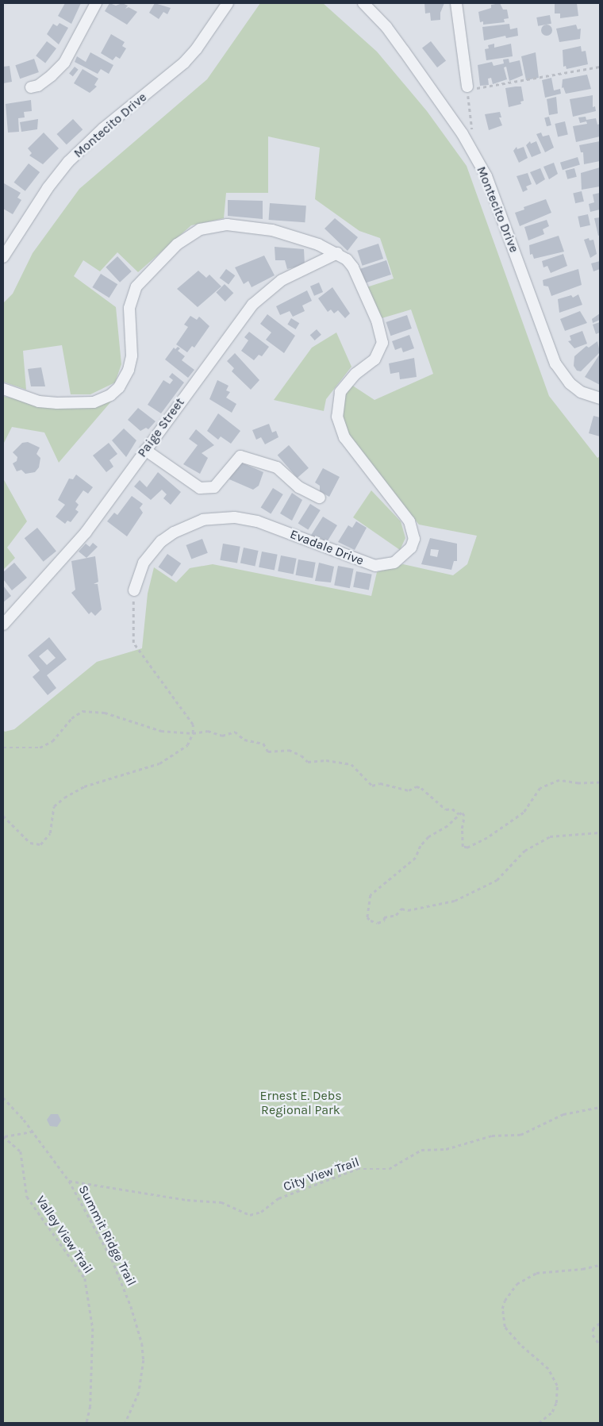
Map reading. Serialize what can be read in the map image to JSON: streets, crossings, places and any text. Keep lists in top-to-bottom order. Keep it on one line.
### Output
{"streets":{"street":["Montecito Drive","Paige Street","Evadale Drive"],"path":["City View Trail","Valley View Trail","Summit Ridge Trail"]},"crossings":[["Paige Street","Evadale Drive"],["City View Trail","Summit Ridge Trail"]],"parks":["Ernest E. Debs Regional Park"]}
